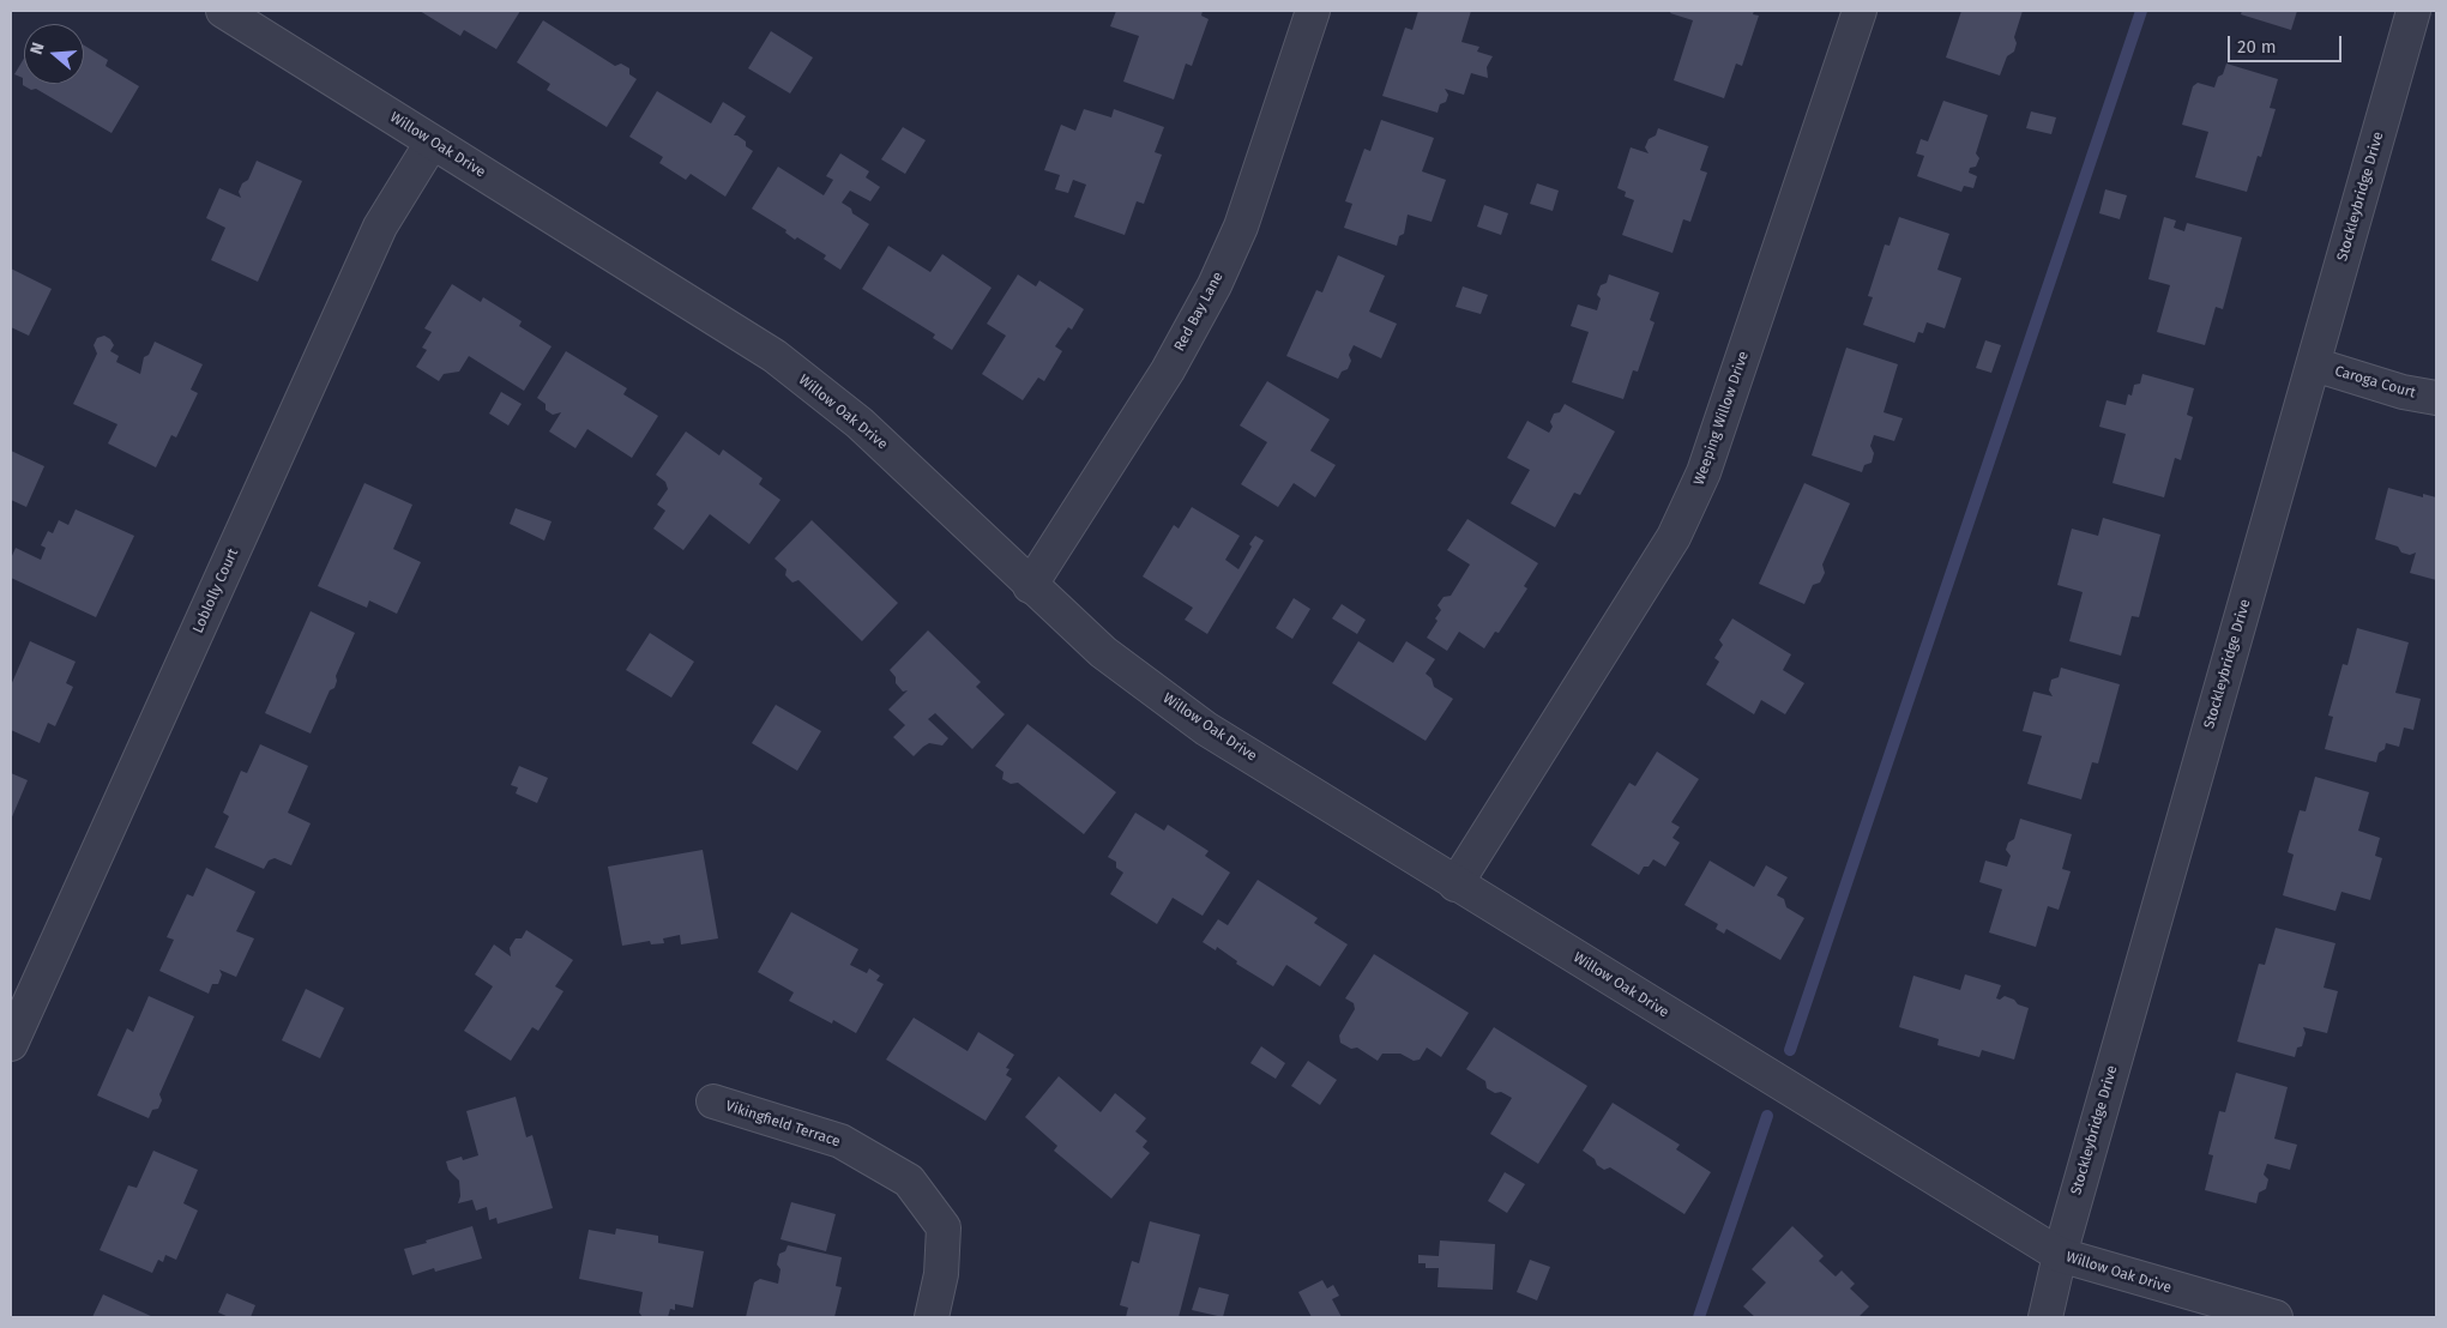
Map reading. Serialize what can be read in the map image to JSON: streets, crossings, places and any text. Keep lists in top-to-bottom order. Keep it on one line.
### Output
{"streets":{"street":["Willow Oak Drive","Stockleybridge Drive","Red Bay Lane","Caroga Court","Weeping Willow Drive","Loblolly Court","Vikingfield Terrace"]},"crossings":[["Willow Oak Drive","Stockleybridge Drive"],["Willow Oak Drive","Red Bay Lane"],["Willow Oak Drive","Weeping Willow Drive"],["Willow Oak Drive","Loblolly Court"],["Stockleybridge Drive","Caroga Court"]],"scale_bar":"20 m","north":"left"}
